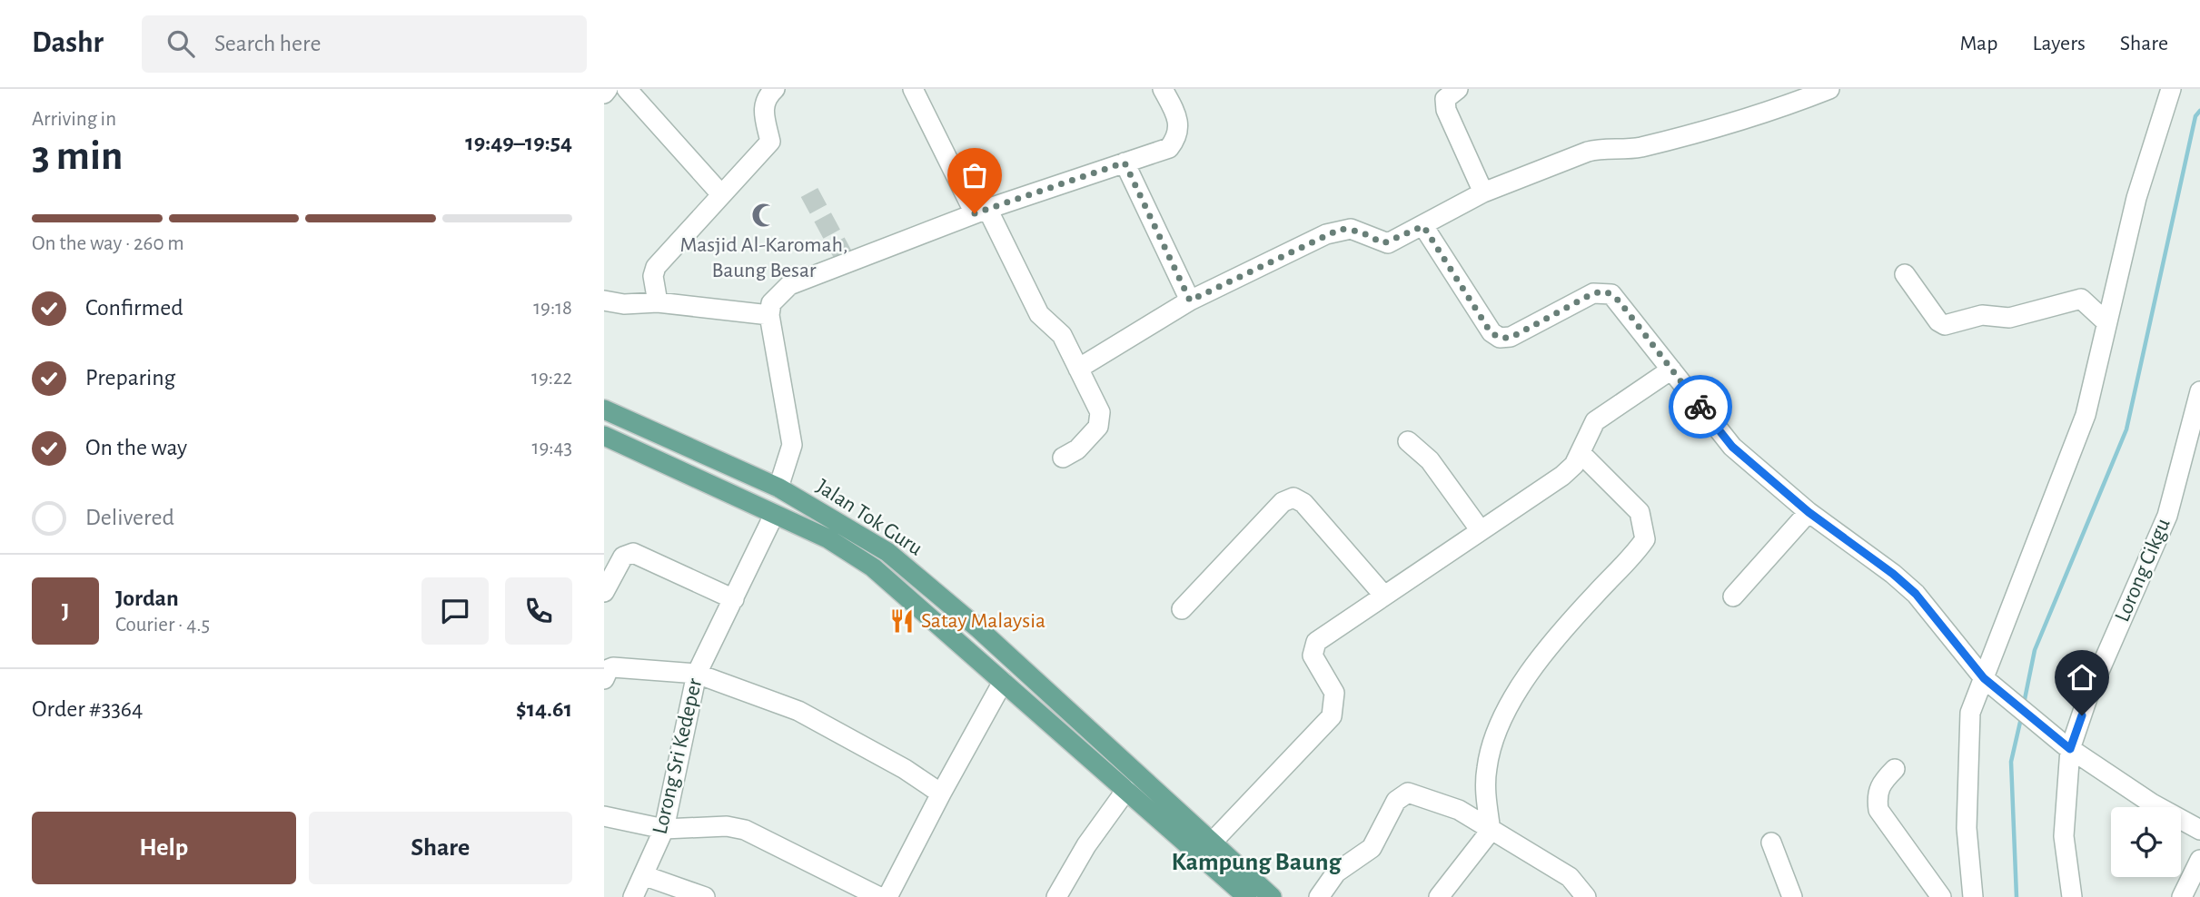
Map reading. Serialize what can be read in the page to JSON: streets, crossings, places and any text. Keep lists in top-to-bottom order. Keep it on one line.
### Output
{"streets":{"main road":["Jalan Tok Guru"],"street":["Lorong Cikgu","Lorong Sri Kedeper"]},"crossings":[["Jalan Tok Guru","Lorong Sri Kedeper"]],"districts":["Kampung Baung"],"places":{"mosque":["Masjid Al-Karomah, Baung Besar"],"restaurant":["Satay Malaysia"]},"page":{"header":"Dashr","search":"Search here","nav":["Map","Layers","Share"],"heading":["3 min","Arriving in","19:49–19:54"],"panel":["Jordan","Courier · 4.5","Order #3364","$14.61"],"bar":"On the way · 260 m","list":[["Confirmed","19:18"],["Preparing","19:22"],["On the way","19:43"],"Delivered"],"round":"J","buttons":["Help","Share"]}}
